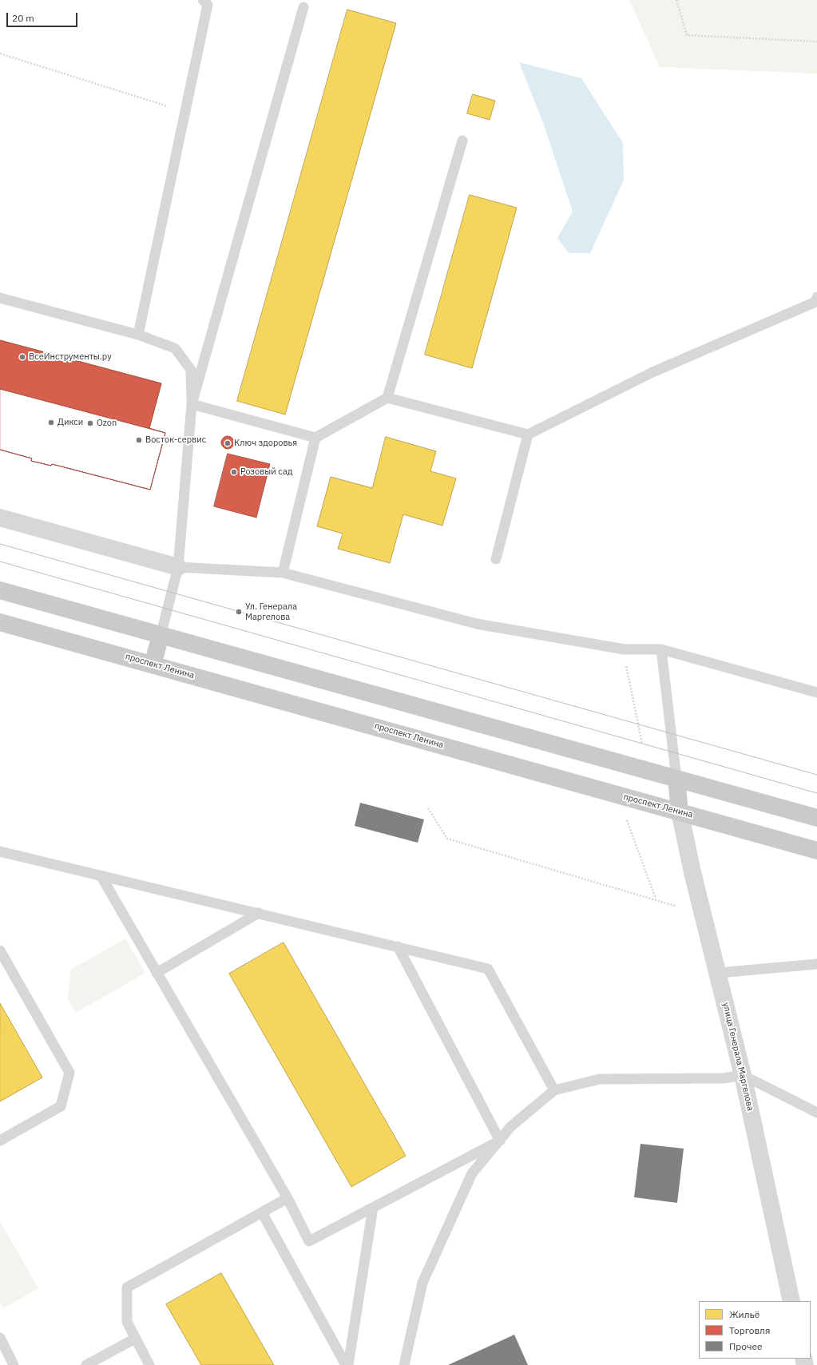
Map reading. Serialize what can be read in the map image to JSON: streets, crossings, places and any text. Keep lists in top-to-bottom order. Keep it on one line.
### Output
{"streets":{"main road":["проспект Ленина"],"street":["улица Генерала Маргелова"]},"crossings":[["проспект Ленина","улица Генерала Маргелова"]],"places":["ВсеИнструменты.ру","Дикси","Ozon","Восток-сервис","Ключ здоровья","Розовый сад","Ул. Генерала Маргелова"],"legend":["Жильё","Торговля","Прочее"],"scale_bar":"20 m"}
